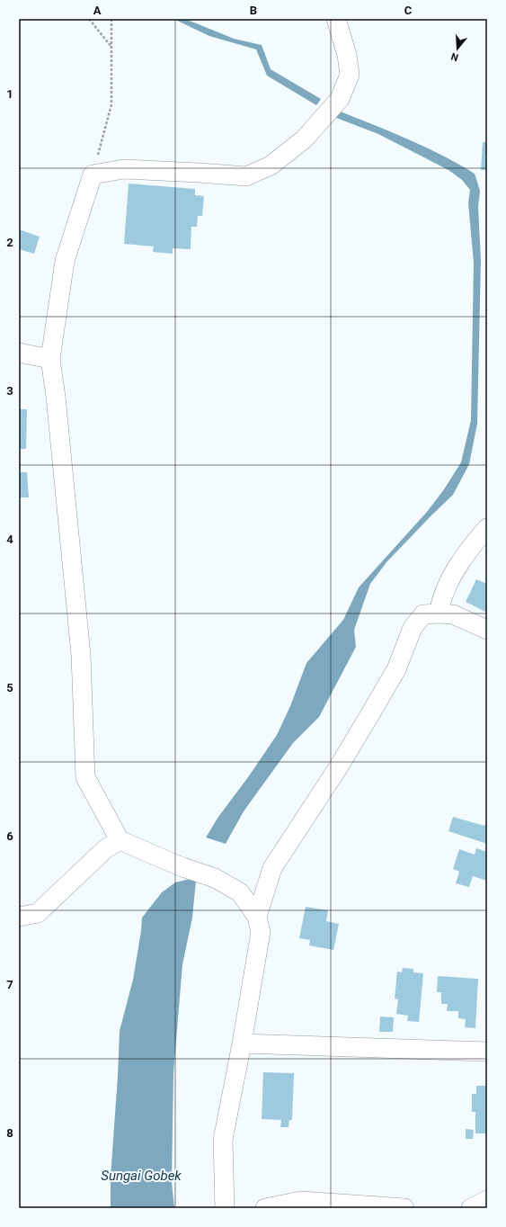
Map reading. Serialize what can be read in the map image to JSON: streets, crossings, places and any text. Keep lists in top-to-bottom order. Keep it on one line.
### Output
{"water":["Sungai Gobek"],"north":"bottom","grid":{"columns":["A","B","C"],"rows":["1","2","3","4","5","6","7","8"]}}
